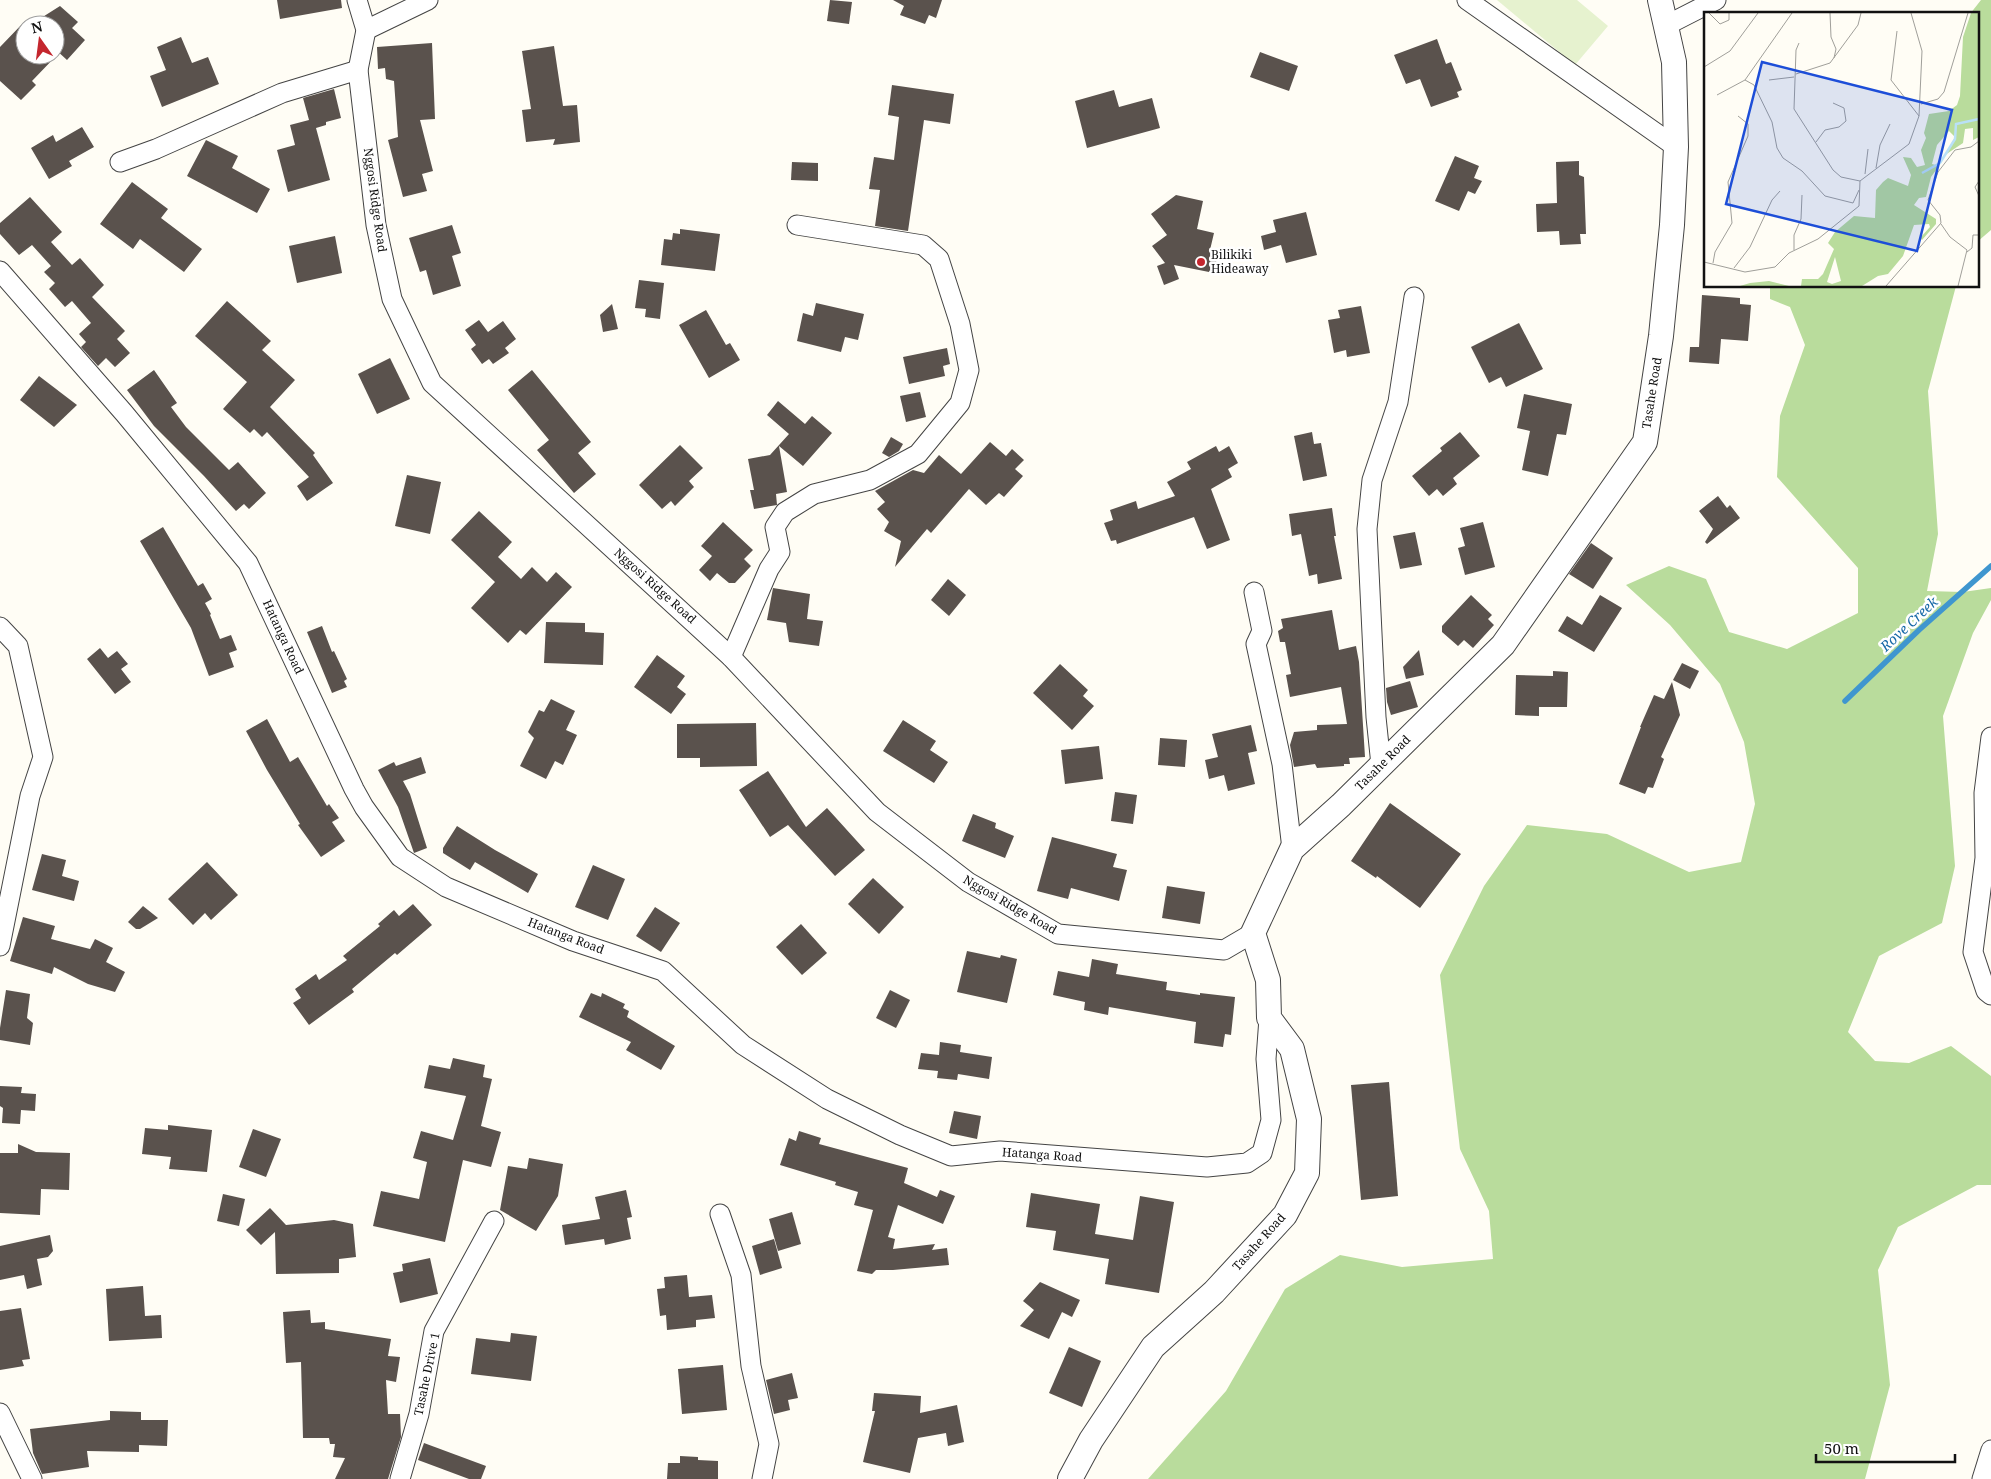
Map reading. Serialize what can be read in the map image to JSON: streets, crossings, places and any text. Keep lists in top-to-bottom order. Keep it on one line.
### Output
{"streets":{"street":["Nggosi Ridge Road","Tasahe Road","Hatanga Road","Tasahe Drive 1"]},"crossings":[["Nggosi Ridge Road","Tasahe Road"],["Tasahe Road","Hatanga Road"]],"water":["Rove Creek"],"places":["Bilikiki Hideaway"],"scale_bar":"50 m","north":"top"}
